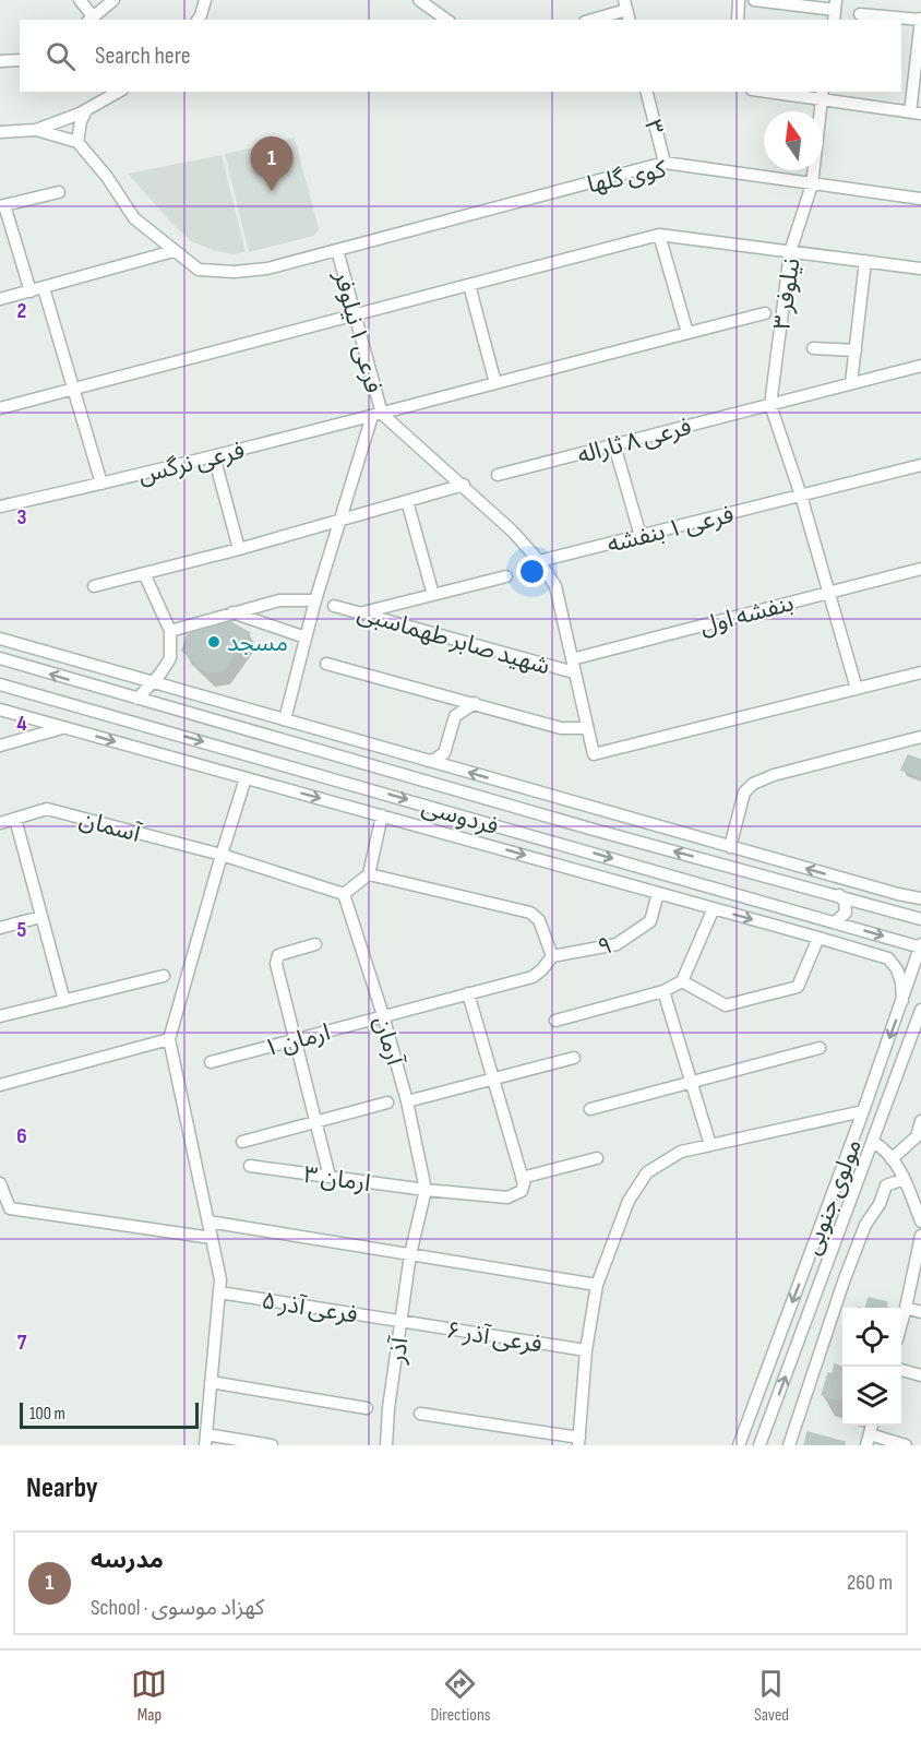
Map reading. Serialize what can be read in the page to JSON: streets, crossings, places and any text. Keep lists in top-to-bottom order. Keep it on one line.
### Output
{"streets":{"street":["۳","کوی گلها","نیلوفر ۳","فرعی ۱ نیلوفر","فرعی ۸ ثاراله","فرعی نرگس","فرعی ۱ بنفشه","بنفشه اول","شهید صابر طهماسبی","فردوسی","آسمان","۹","ارمان ۱","آرمان","ارمان ۳","مولوی جنوبی","فرعی آذر ۵","فرعی آذر ۶","آذر"]},"crossings":[["۳","کوی گلها"],["کوی گلها","نیلوفر ۳"],["کوی گلها","فرعی ۱ نیلوفر"],["نیلوفر ۳","فرعی ۸ ثاراله"],["فرعی ۱ نیلوفر","فرعی نرگس"],["فردوسی","مولوی جنوبی"],["آسمان","آرمان"],["۹","ارمان ۱"],["ارمان ۱","آرمان"],["آرمان","ارمان ۳"],["آرمان","آذر"],["ارمان ۳","آذر"],["فرعی آذر ۵","فرعی آذر ۶"],["فرعی آذر ۵","آذر"],["فرعی آذر ۶","آذر"]],"places":["مسجد"],"scale_bar":"100 m","north":"top","page":{"search":"Search here","pins":"1","scale":"100 m","heading":"Nearby","list":[{"mark":"1","name":"مدرسه","note":"School · کهزاد موسوی","value":"260 m"}],"nav":["Map","Directions","Saved"]},"grid":{"rows":["2","3","4","5","6","7"]}}
